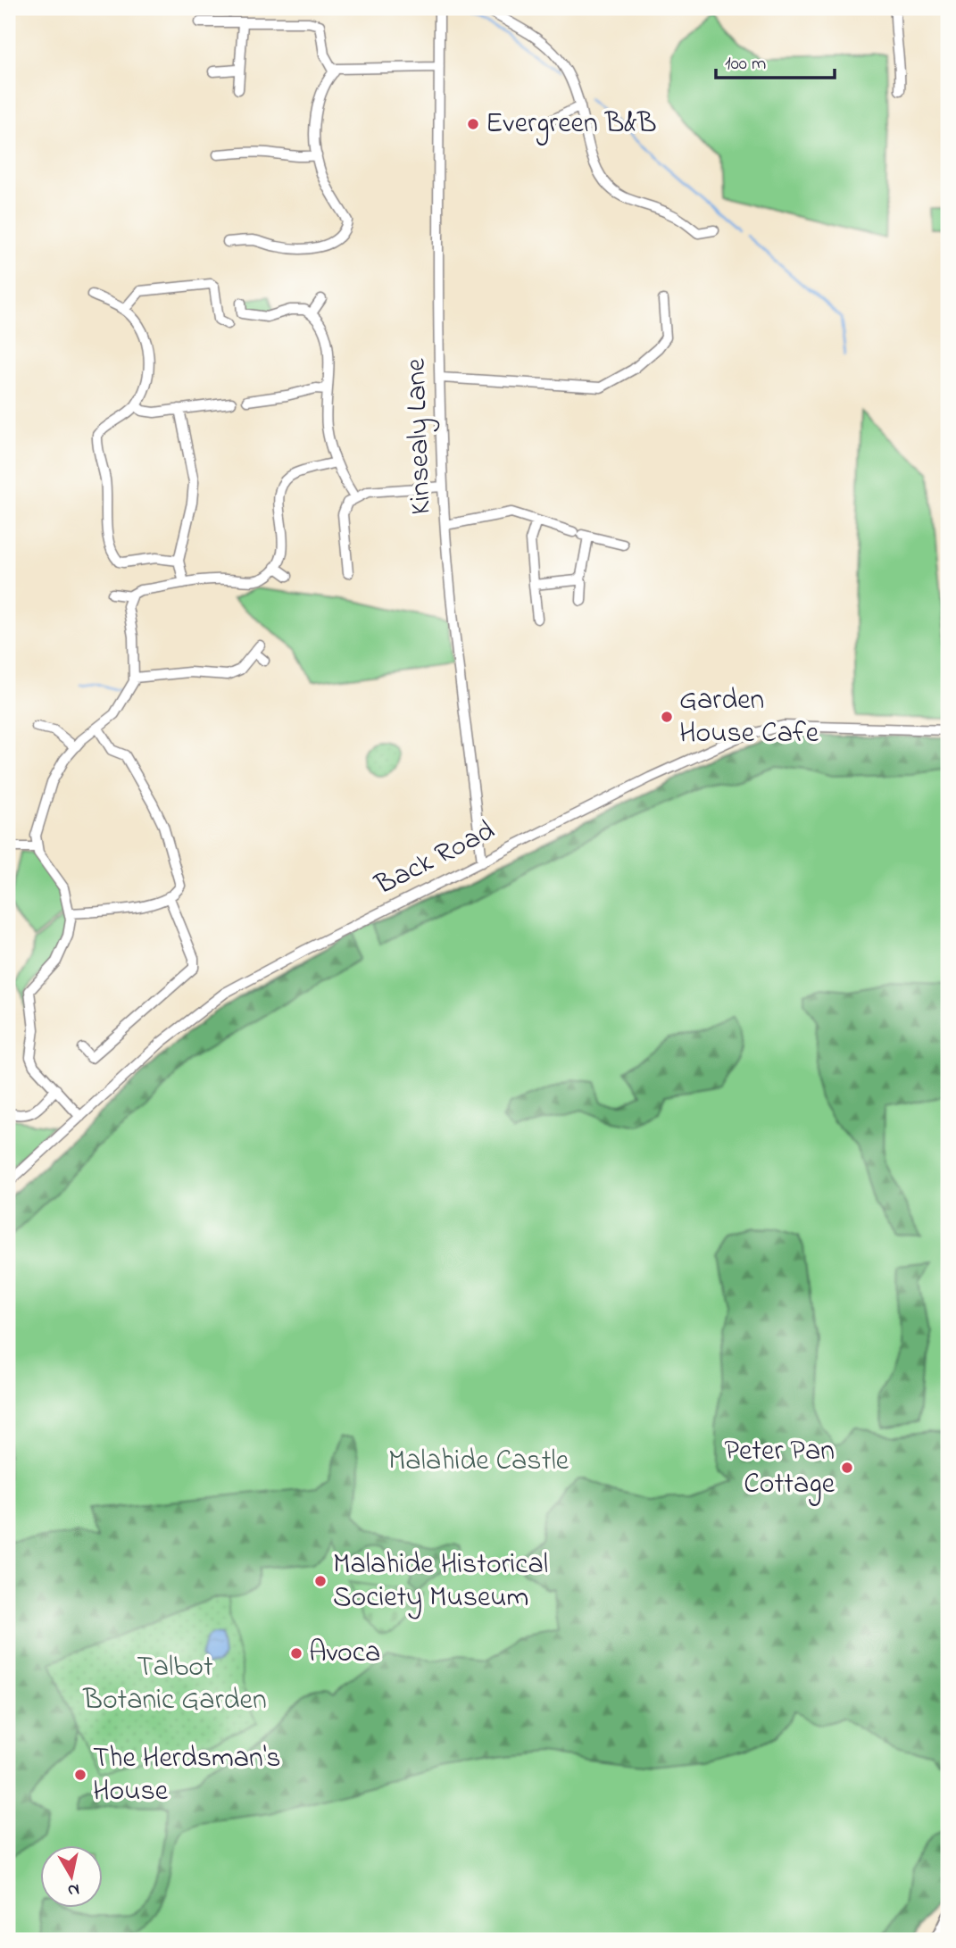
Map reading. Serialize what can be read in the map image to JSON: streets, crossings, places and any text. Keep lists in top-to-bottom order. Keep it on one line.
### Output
{"streets":{"street":["Kinsealy Lane","Back Road"]},"crossings":[["Kinsealy Lane","Back Road"]],"parks":["Malahide Castle","Talbot Botanic Garden"],"places":["Evergreen B&B","Garden House Cafe","Peter Pan Cottage","Malahide Historical Society Museum","Avoca","The Herdsman's House"],"scale_bar":"100 m","north":"bottom"}
